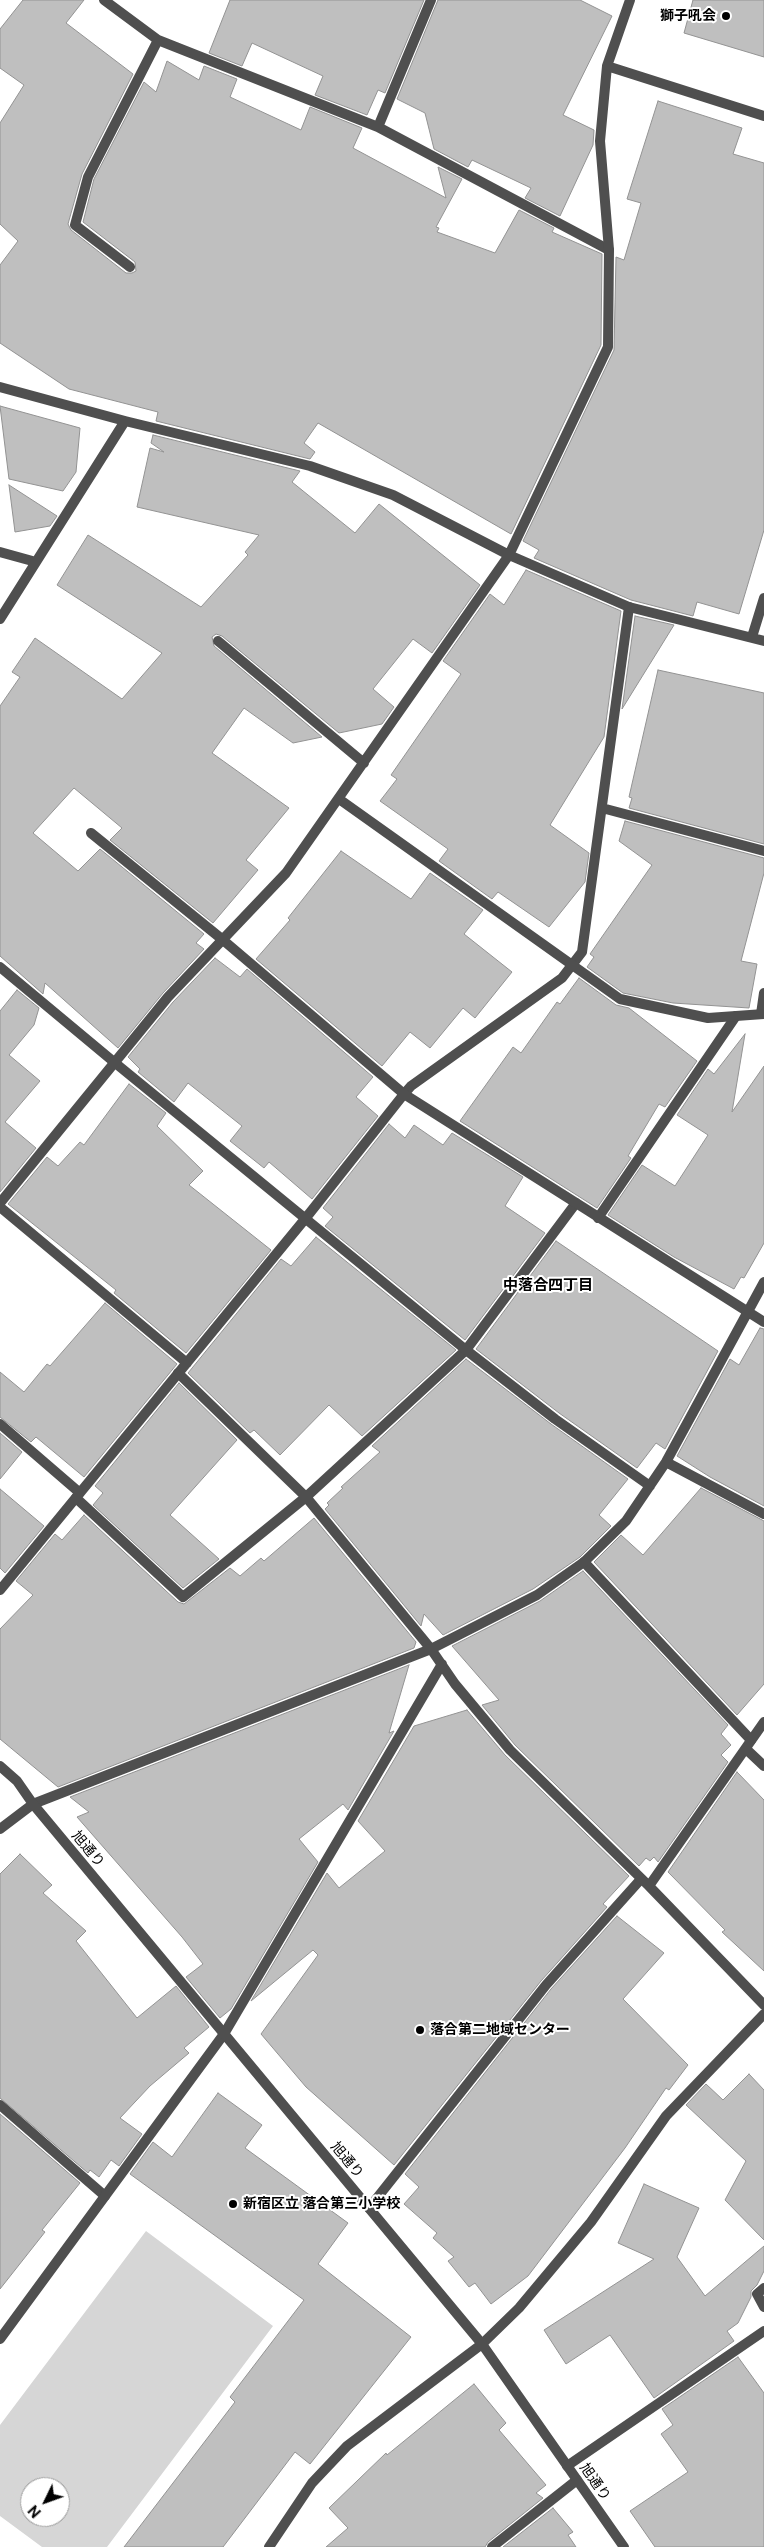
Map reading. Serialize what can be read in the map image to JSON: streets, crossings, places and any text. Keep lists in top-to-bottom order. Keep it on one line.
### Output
{"streets":{"street":["旭通り"]},"districts":["中落合四丁目"],"places":["獅子吼会","落合第二地域センター","新宿区立 落合第三小学校"],"north":"bottom left"}
